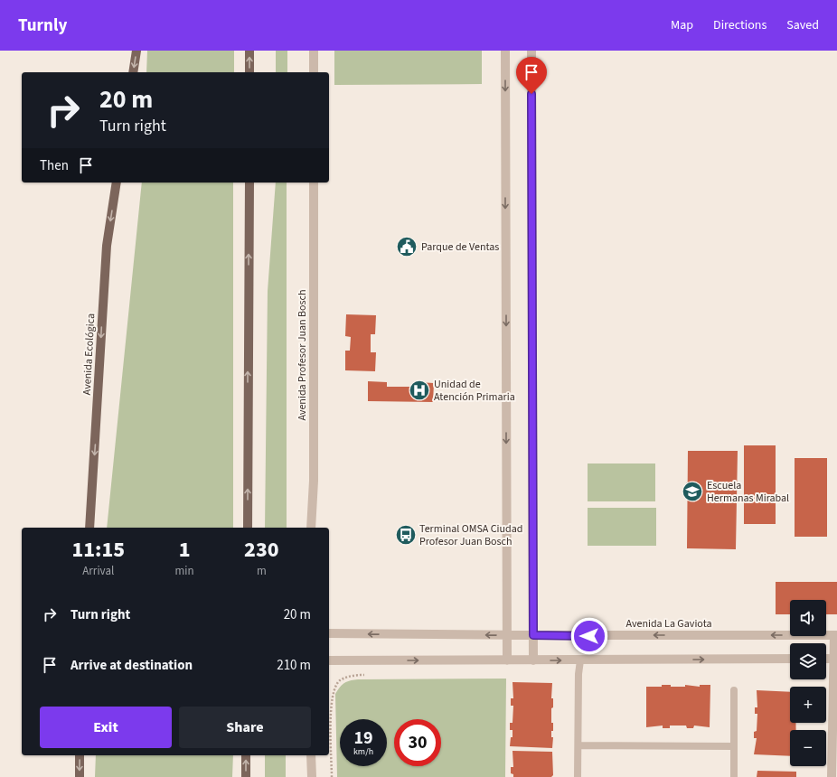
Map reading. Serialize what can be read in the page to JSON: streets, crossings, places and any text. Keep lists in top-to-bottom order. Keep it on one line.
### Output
{"streets":{"main road":["Avenida Ecológica"],"street":["Avenida Profesor Juan Bosch","Avenida La Gaviota"]},"one_way":["Avenida Ecológica"],"places":{"public building":["Parque de Ventas"],"hospital":["Unidad de Atención Primaria"],"school or university":["Escuela Hermanas Mirabal"],"bus stop":["Terminal OMSA Ciudad Profesor Juan Bosch"]},"page":{"header":"Turnly","nav":["Map","Directions","Saved"],"turn":["20 m","Turn right"],"then":"Then","eta":["11:15","Arrival","1","min","230","m"],"list":[{"name":"Turn right","value":"20 m"},{"name":"Arrive at destination","value":"210 m"}],"map_buttons":["+","−"],"buttons":["Exit","Share"],"speed":"19 km/h","limit":"30"}}
